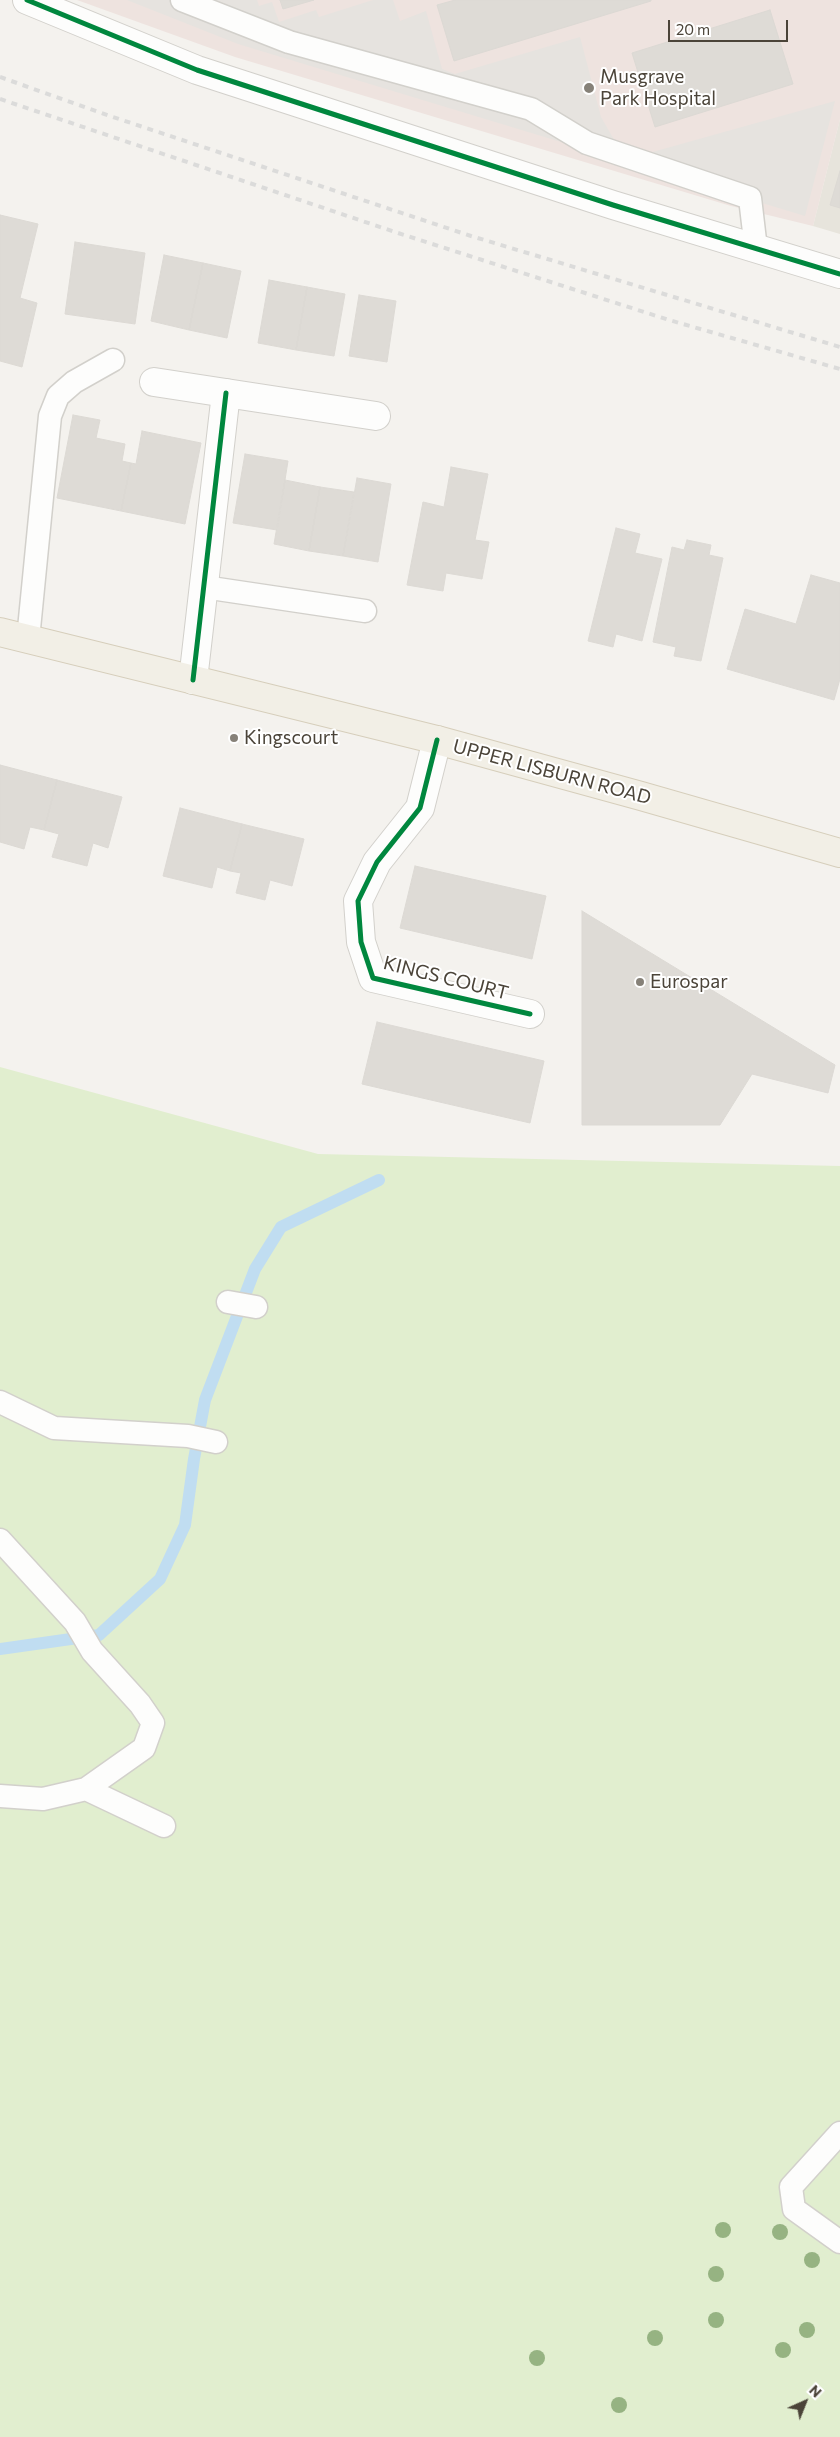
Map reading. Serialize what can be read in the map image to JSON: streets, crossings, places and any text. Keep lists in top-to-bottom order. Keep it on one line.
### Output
{"streets":{"main road":["UPPER LISBURN ROAD"],"street":["KINGS COURT"]},"crossings":[["UPPER LISBURN ROAD","KINGS COURT"]],"places":["Musgrave Park Hospital","Kingscourt","Eurospar"],"scale_bar":"20 m","north":"top right"}
